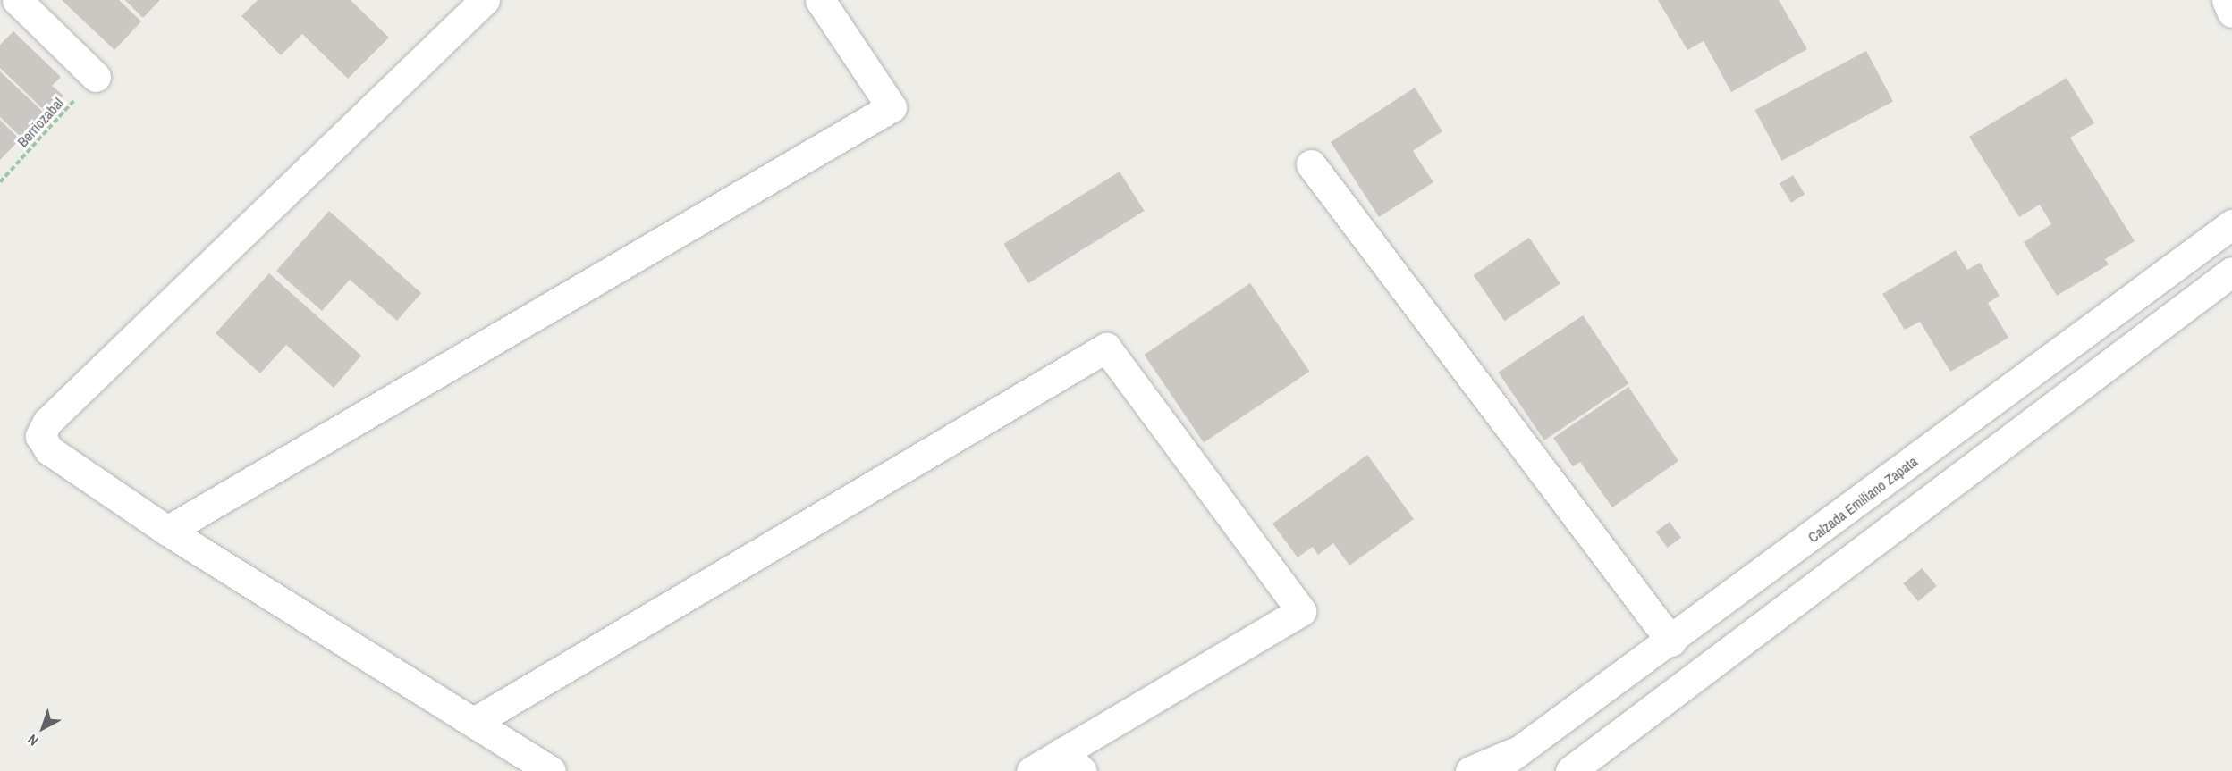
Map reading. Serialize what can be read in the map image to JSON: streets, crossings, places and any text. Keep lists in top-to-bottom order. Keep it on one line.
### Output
{"streets":{"street":["Calzada Emiliano Zapata"],"path":["Berriozabal"]},"north":"bottom left"}
